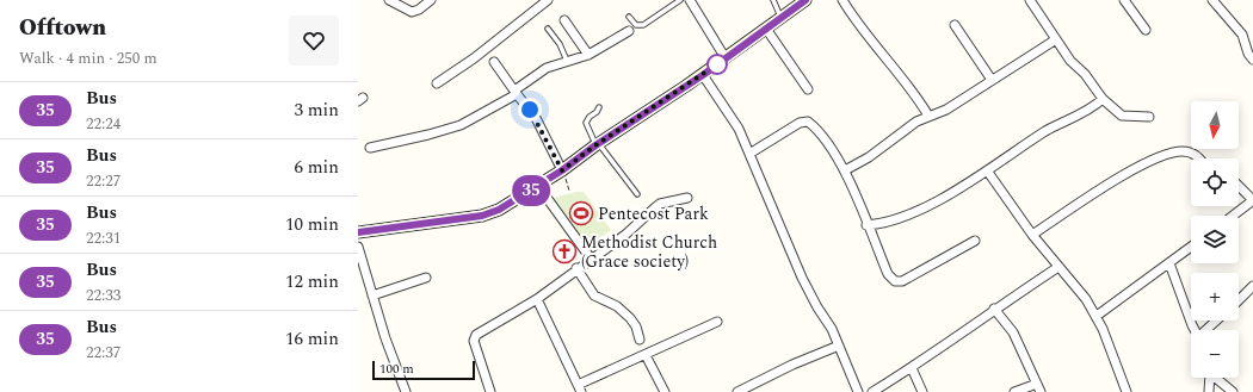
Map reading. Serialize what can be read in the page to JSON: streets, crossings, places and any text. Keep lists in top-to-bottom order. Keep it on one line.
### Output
{"places":{"sports":["Pentecost Park"],"church":["Methodist Church (Grace society)"]},"lines":["bus line 35"],"scale_bar":"100 m","north":"bottom","page":{"heading":["Offtown","Walk · 4 min · 250 m"],"on_map":"35","list":[{"mark":"35","name":"Bus","note":"22:24","value":"3 min"},{"mark":"35","name":"Bus","note":"22:27","value":"6 min"},{"mark":"35","name":"Bus","note":"22:31","value":"10 min"},{"mark":"35","name":"Bus","note":"22:33","value":"12 min"},{"mark":"35","name":"Bus","note":"22:37","value":"16 min"}],"map_buttons":["+","−"],"scale":"100 m"}}
